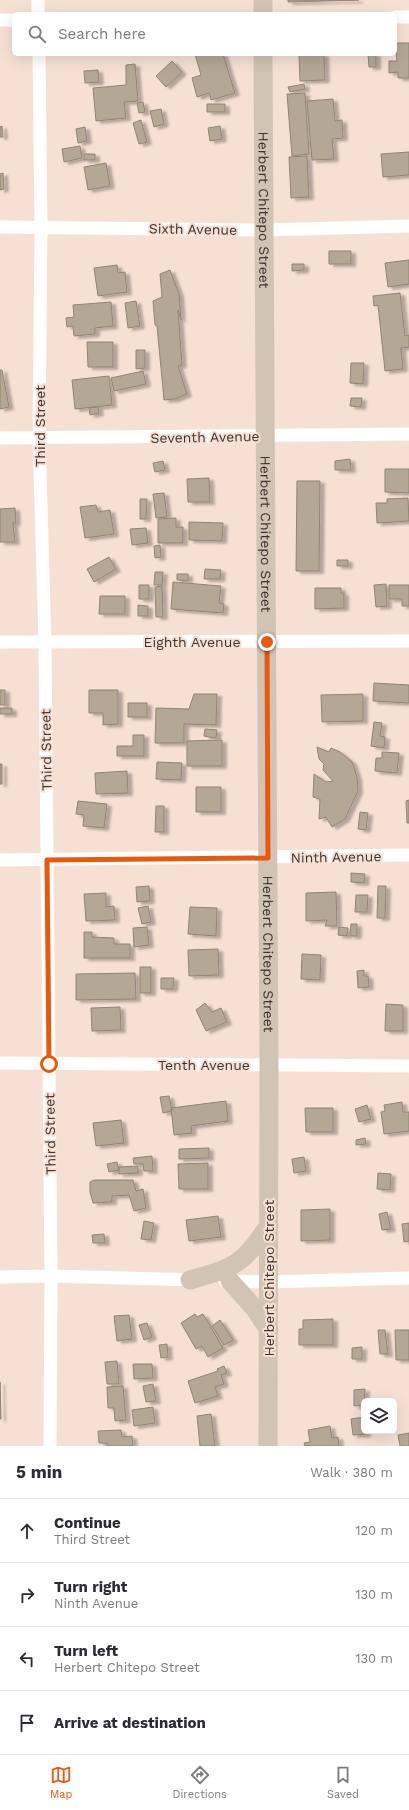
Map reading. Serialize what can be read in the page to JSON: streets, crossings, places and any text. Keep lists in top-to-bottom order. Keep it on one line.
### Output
{"streets":{"main road":["Herbert Chitepo Street"],"street":["Sixth Avenue","Third Street","Seventh Avenue","Eighth Avenue","Ninth Avenue","Tenth Avenue"]},"crossings":[["Herbert Chitepo Street","Sixth Avenue"],["Herbert Chitepo Street","Seventh Avenue"],["Herbert Chitepo Street","Eighth Avenue"],["Herbert Chitepo Street","Ninth Avenue"],["Herbert Chitepo Street","Tenth Avenue"],["Sixth Avenue","Third Street"],["Third Street","Seventh Avenue"],["Third Street","Eighth Avenue"],["Third Street","Ninth Avenue"],["Third Street","Tenth Avenue"]],"page":{"search":"Search here","heading":["5 min","Walk · 380 m"],"list":[["Continue","Third Street","120 m"],["Turn right","Ninth Avenue","130 m"],["Turn left","Herbert Chitepo Street","130 m"],"Arrive at destination"],"nav":["Map","Directions","Saved"]}}
